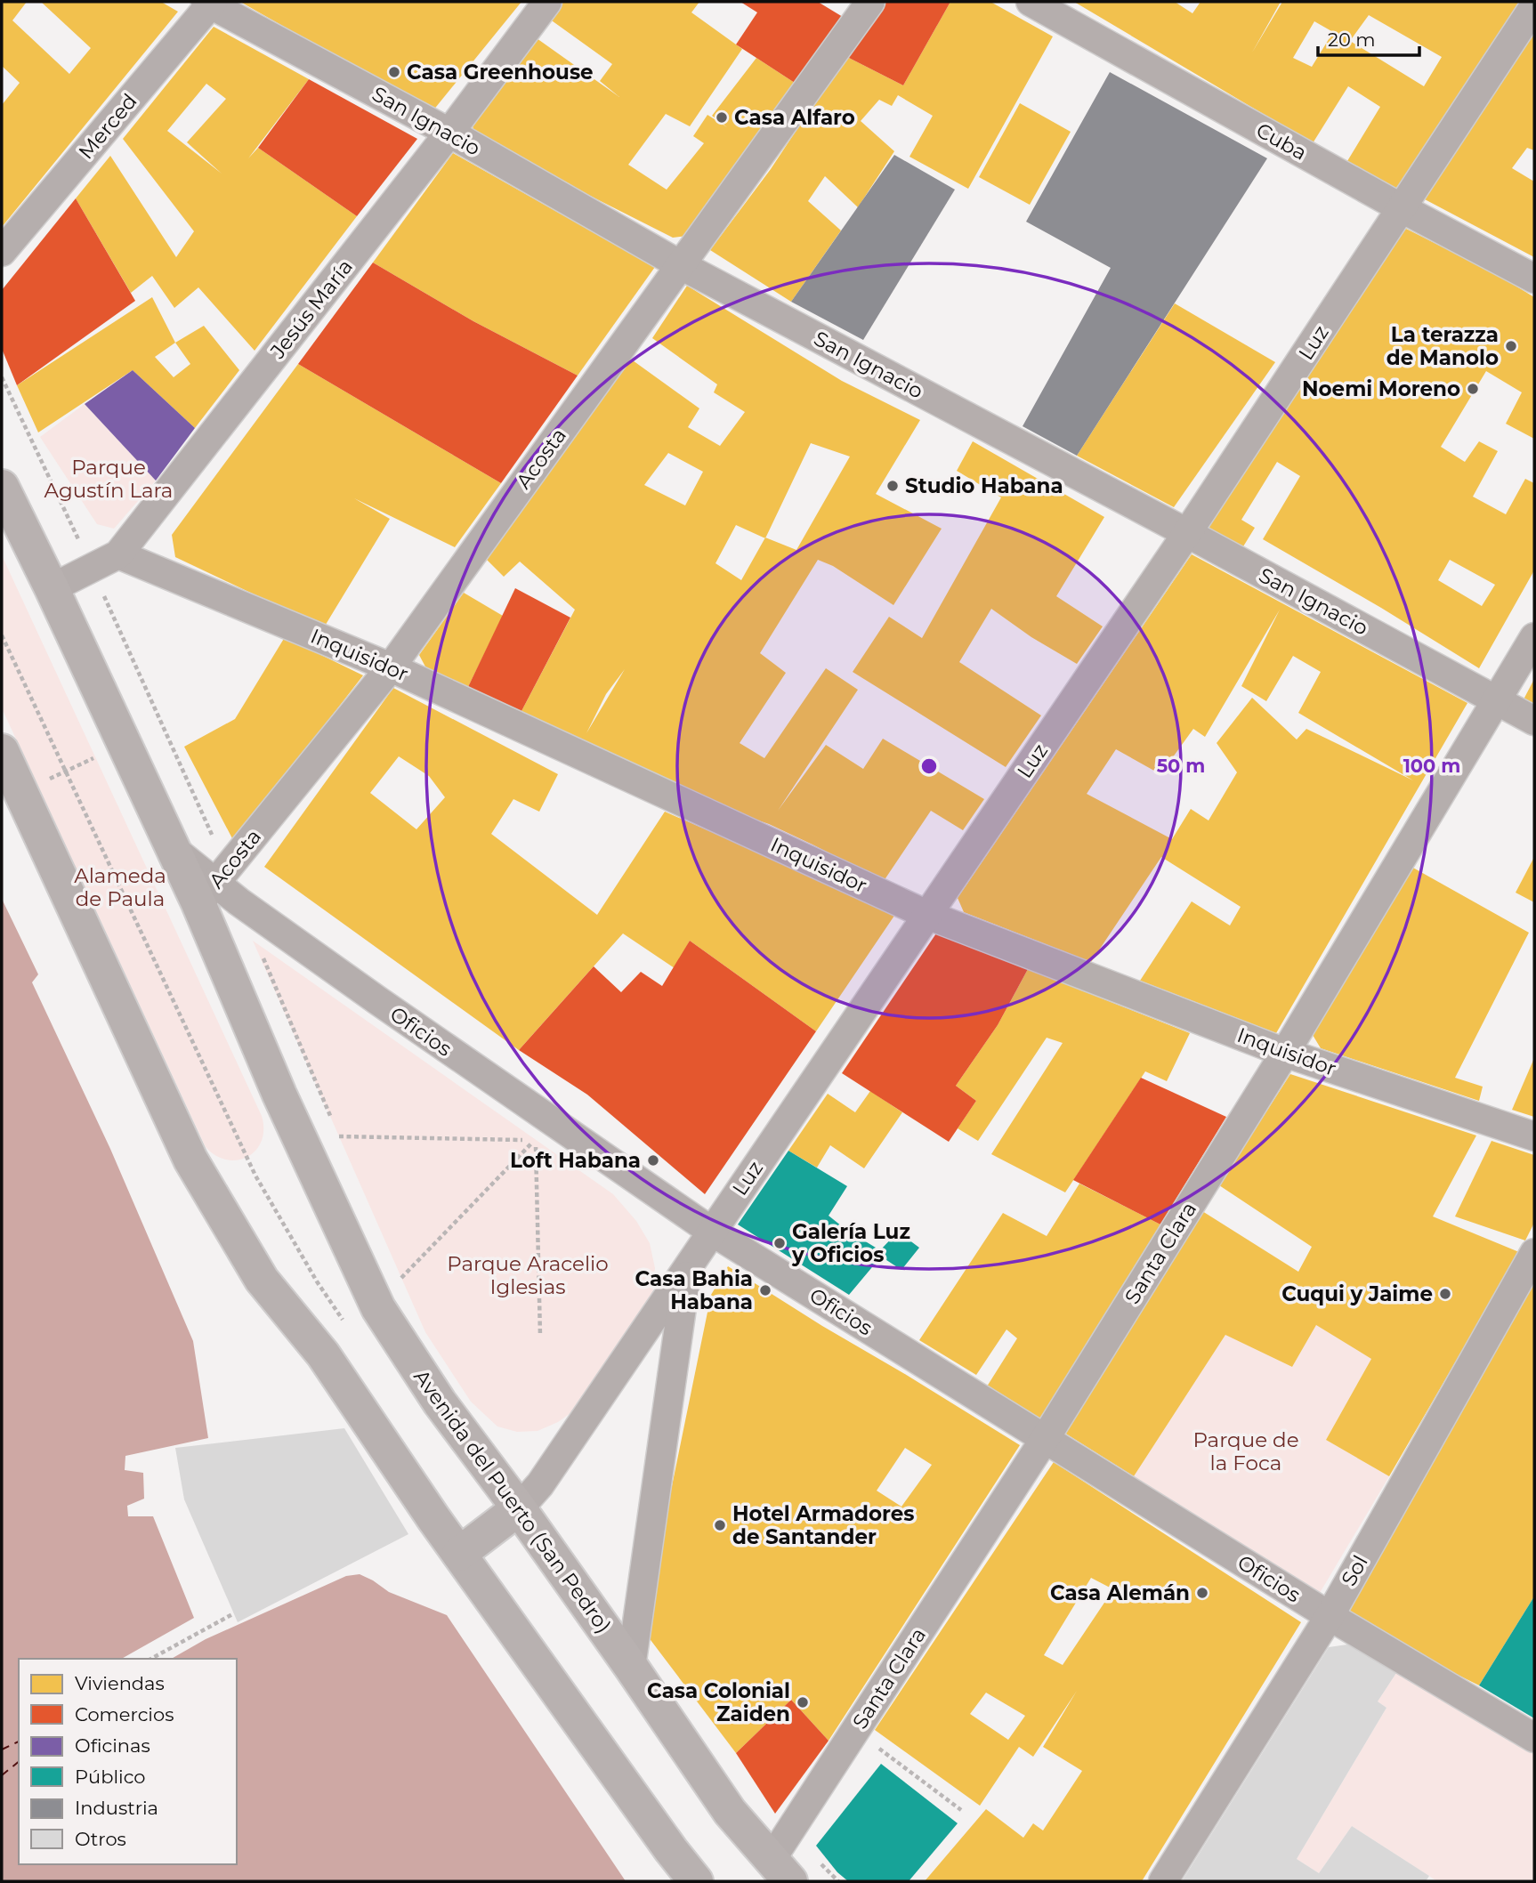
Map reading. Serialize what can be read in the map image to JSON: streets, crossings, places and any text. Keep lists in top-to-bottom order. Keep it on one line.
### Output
{"streets":{"main road":["Avenida del Puerto (San Pedro)"],"street":["San Ignacio","Merced","Cuba","Jesús María","Luz","Acosta","Inquisidor","Oficios","Santa Clara","Sol"]},"crossings":[["San Ignacio","Merced"],["San Ignacio","Jesús María"],["San Ignacio","Luz"],["San Ignacio","Acosta"],["San Ignacio","Santa Clara"],["Cuba","Luz"],["Jesús María","Inquisidor"],["Jesús María","Avenida del Puerto (San Pedro)"],["Luz","Inquisidor"],["Luz","Oficios"],["Luz","Avenida del Puerto (San Pedro)"],["Acosta","Inquisidor"],["Acosta","Oficios"],["Acosta","Avenida del Puerto (San Pedro)"],["Inquisidor","Santa Clara"],["Oficios","Santa Clara"],["Oficios","Avenida del Puerto (San Pedro)"],["Oficios","Sol"],["Santa Clara","Avenida del Puerto (San Pedro)"]],"parks":["Parque Agustín Lara","Alameda de Paula","Parque Aracelio Iglesias","Parque de la Foca"],"places":["Casa Greenhouse","Casa Alfaro","La terazza de Manolo","Noemi Moreno","Studio Habana","Loft Habana","Galería Luz y Oficios","Casa Bahia Habana","Cuqui y Jaime","Hotel Armadores de Santander","Casa Alemán","Casa Colonial Zaiden"],"legend":["Viviendas","Comercios","Oficinas","Público","Industria","Otros"],"scale_bar":"20 m","rings":["50 m","100 m"]}
